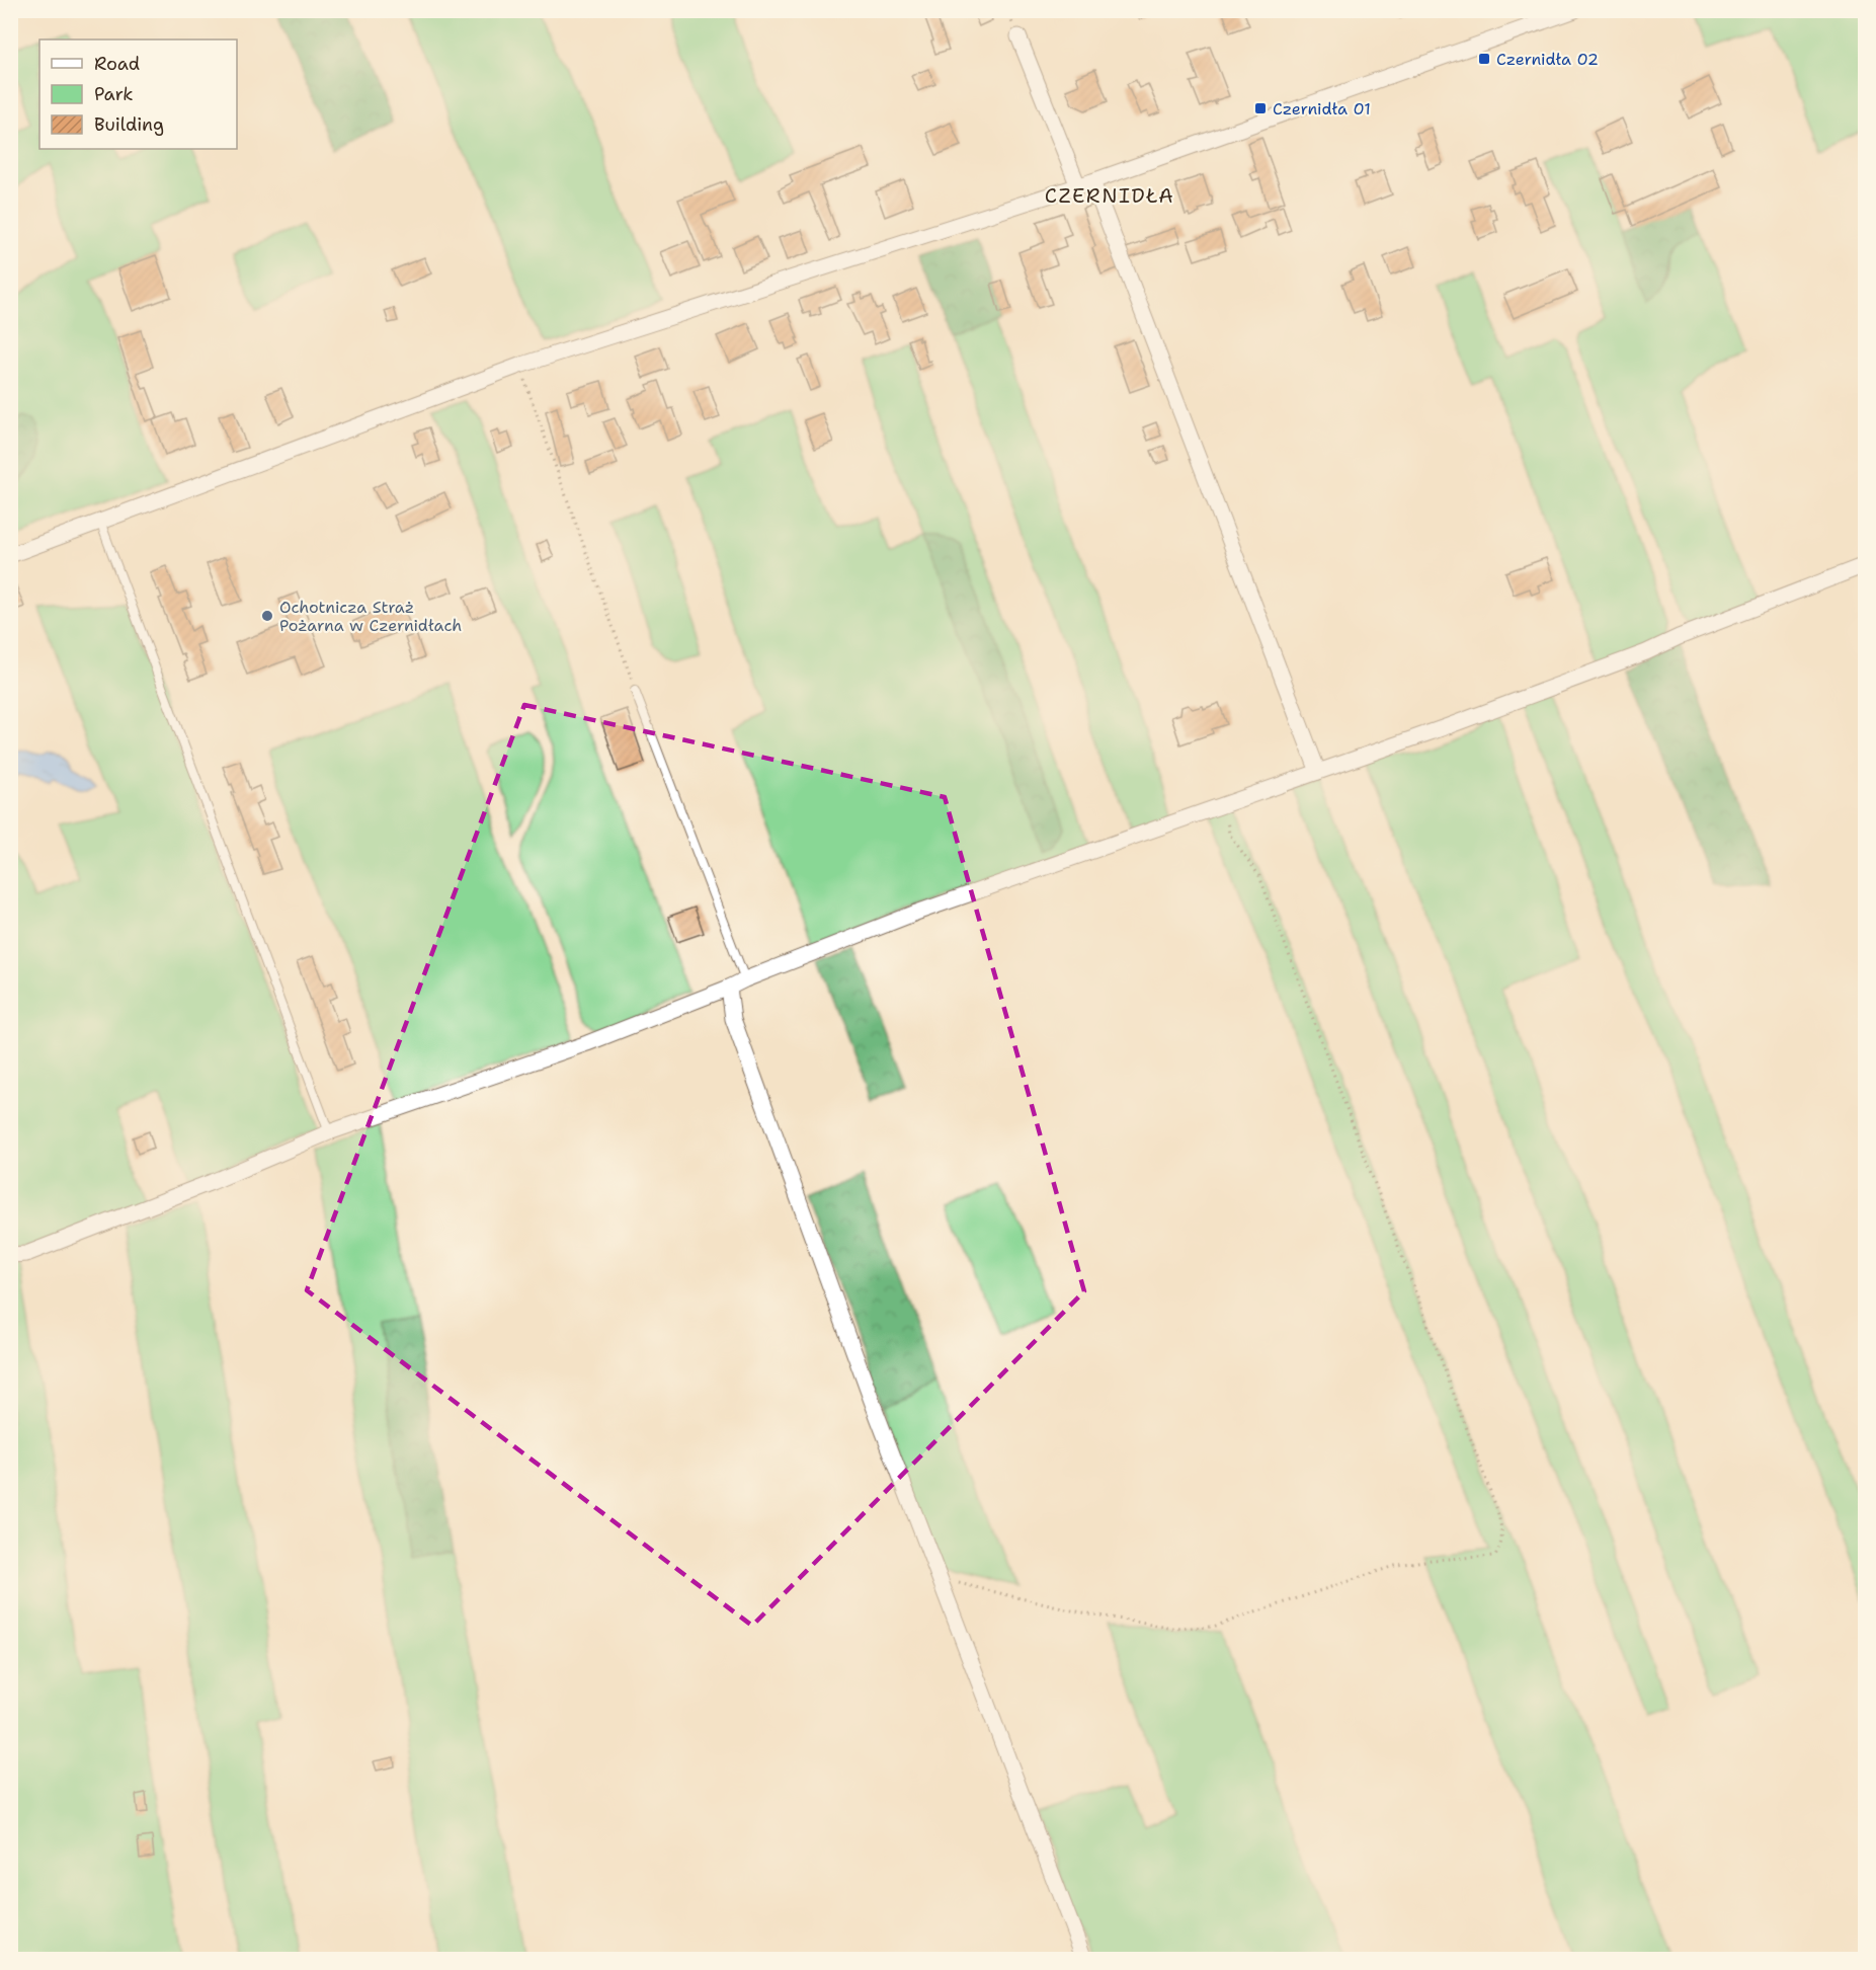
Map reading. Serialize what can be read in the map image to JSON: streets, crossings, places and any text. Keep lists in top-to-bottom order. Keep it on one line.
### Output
{"districts":["CZERNIDŁA"],"places":{"transit":["Czernidła 02","Czernidła 01"],"other":["Ochotnicza Straż Pożarna w Czernidłach"]},"legend":["Road","Park","Building"]}
